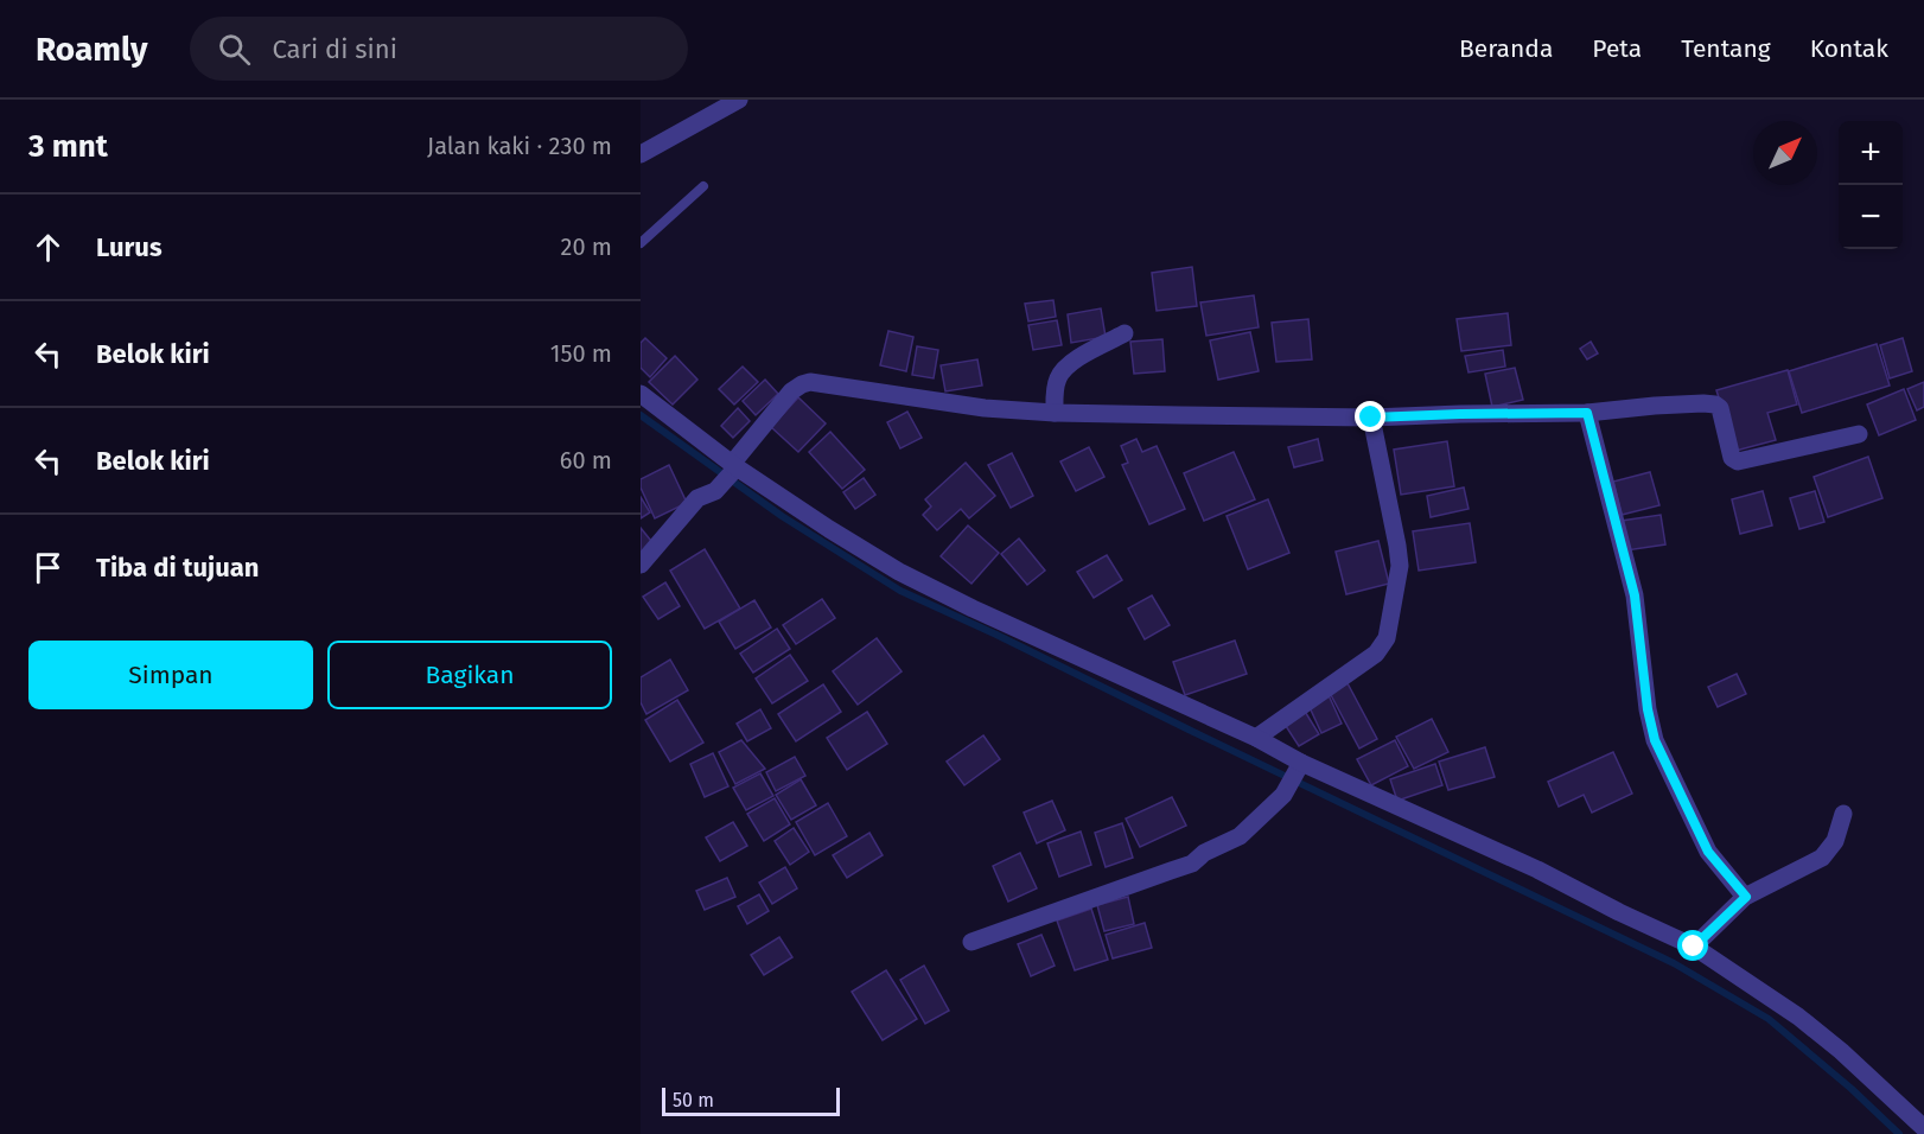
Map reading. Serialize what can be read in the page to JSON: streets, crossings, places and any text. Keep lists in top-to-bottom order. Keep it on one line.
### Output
{"scale_bar":"50 m","north":"top right","page":{"header":"Roamly","search":"Cari di sini","nav":["Beranda","Peta","Tentang","Kontak"],"heading":["3 mnt","Jalan kaki · 230 m"],"map_buttons":["+","−"],"list":[["Lurus","20 m"],["Belok kiri","150 m"],["Belok kiri","60 m"],"Tiba di tujuan"],"buttons":["Simpan","Bagikan"],"scale":"50 m"}}
